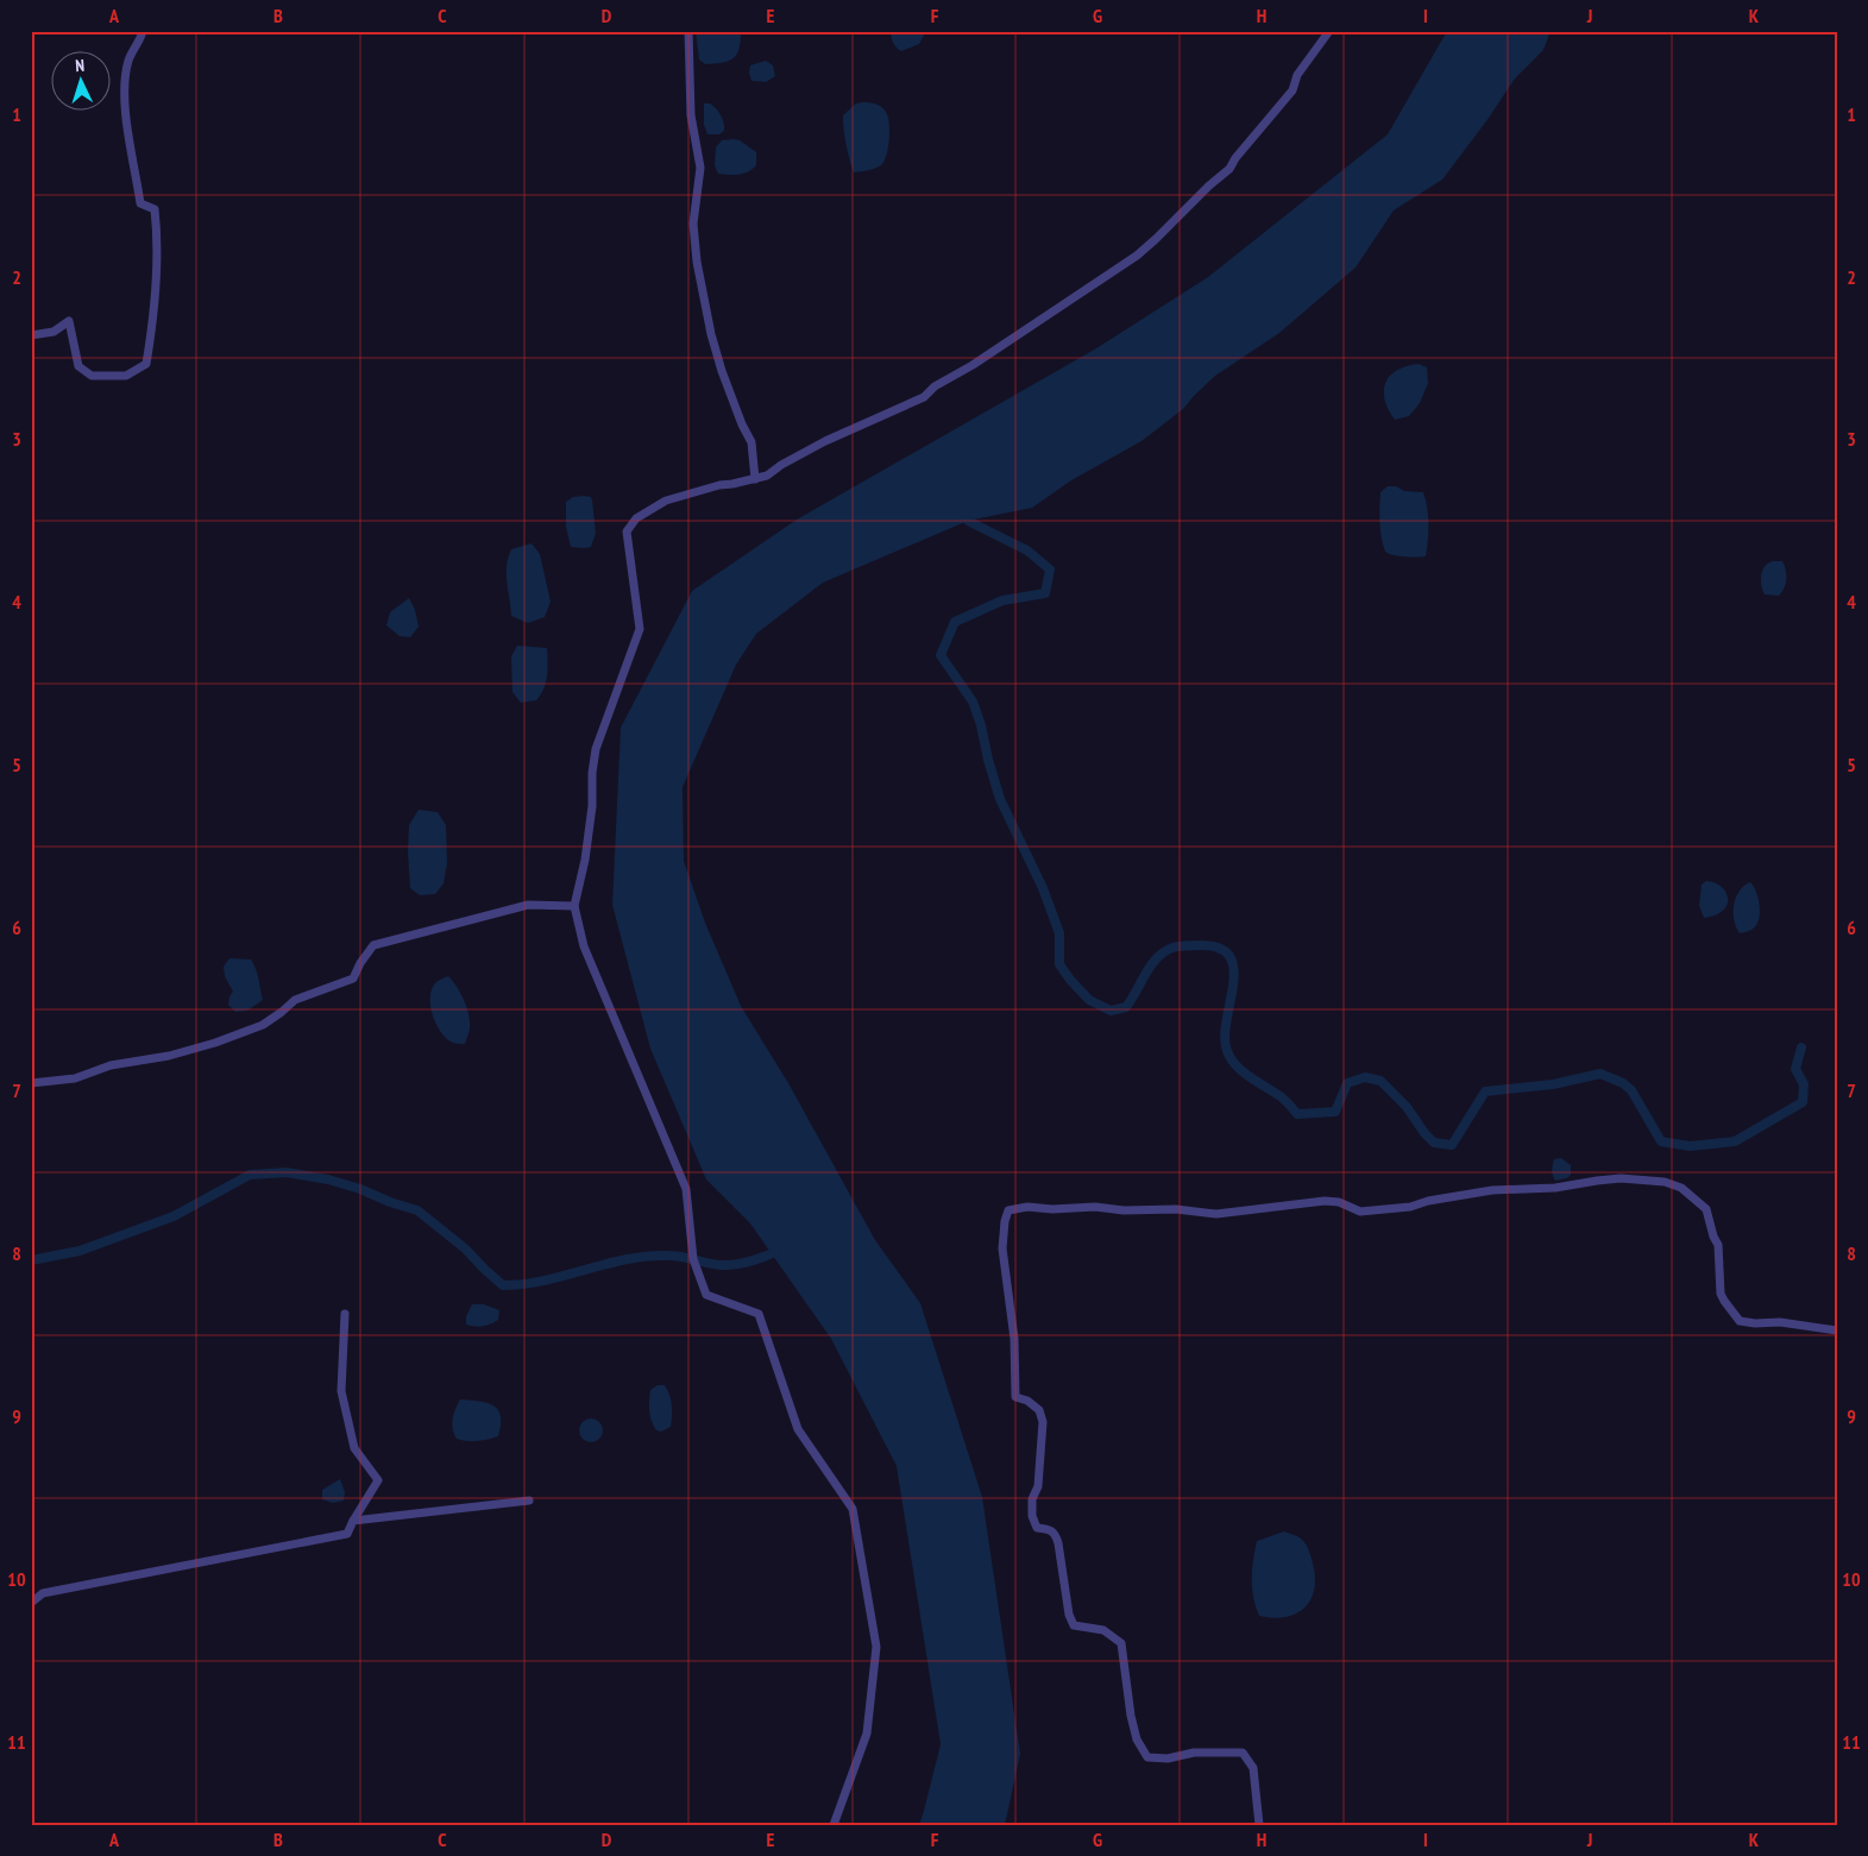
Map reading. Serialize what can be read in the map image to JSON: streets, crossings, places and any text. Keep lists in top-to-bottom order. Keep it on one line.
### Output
{"north":"top","grid":{"columns":["A","B","C","D","E","F","G","H","I","J","K"],"rows":["1","2","3","4","5","6","7","8","9","10","11"]}}
